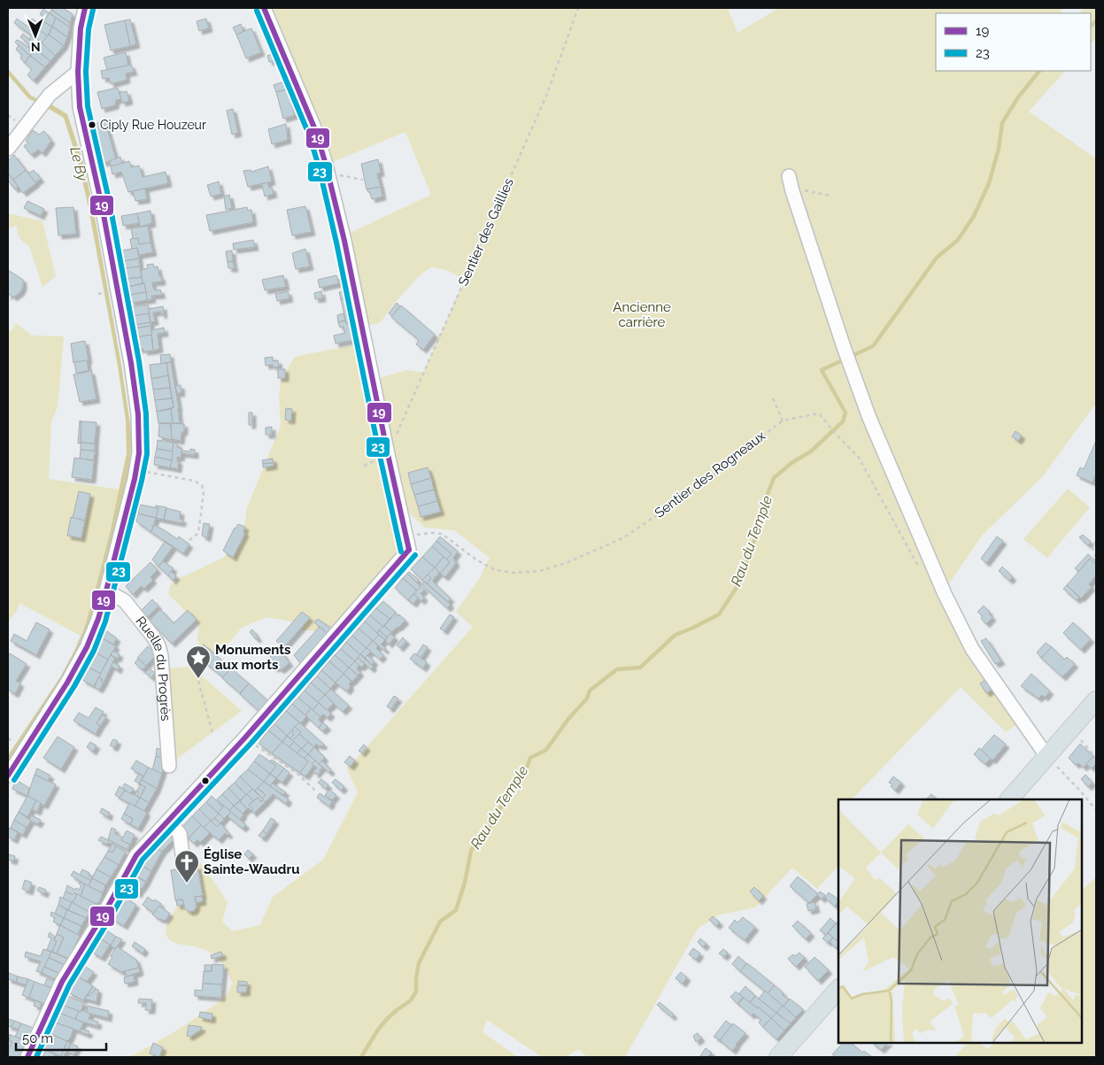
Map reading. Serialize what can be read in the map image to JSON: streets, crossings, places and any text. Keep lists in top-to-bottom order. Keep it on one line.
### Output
{"streets":{"street":["Ruelle du Progrès"],"path":["Sentier des Gaillies","Sentier des Rogneaux"]},"water":["Le By","Rau du Temple"],"parks":["Ancienne carrière"],"places":{"other":["Ciply Rue Houzeur"],"place":["Monuments aux morts"],"church":["Église Sainte-Waudru"]},"lines":["transit line 19","transit line 23"],"legend":["19","23"],"scale_bar":"50 m","north":"bottom"}
